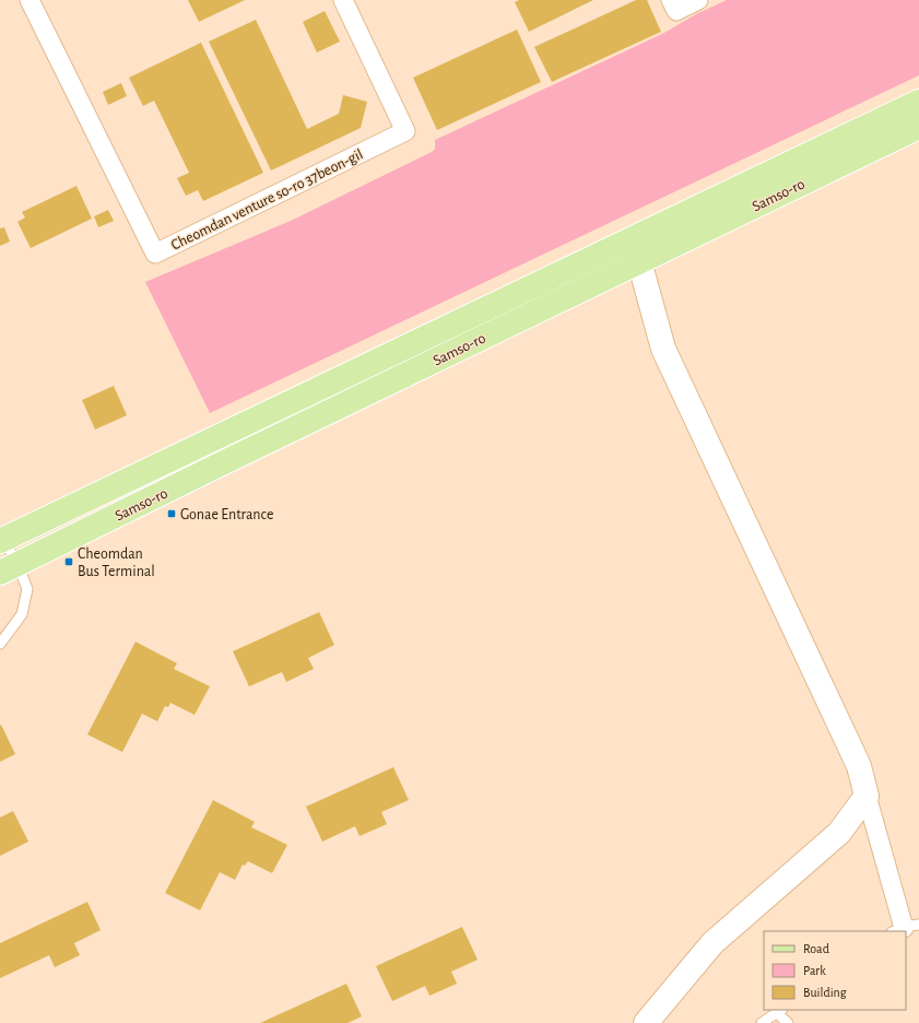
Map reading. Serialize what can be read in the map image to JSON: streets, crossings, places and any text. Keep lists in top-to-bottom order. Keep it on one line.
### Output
{"streets":{"main road":["Samso-ro"],"street":["Cheomdan venture so-ro 37beon-gil"]},"places":{"transit":["Gonae Entrance","Cheomdan Bus Terminal"]},"legend":["Road","Park","Building"]}
